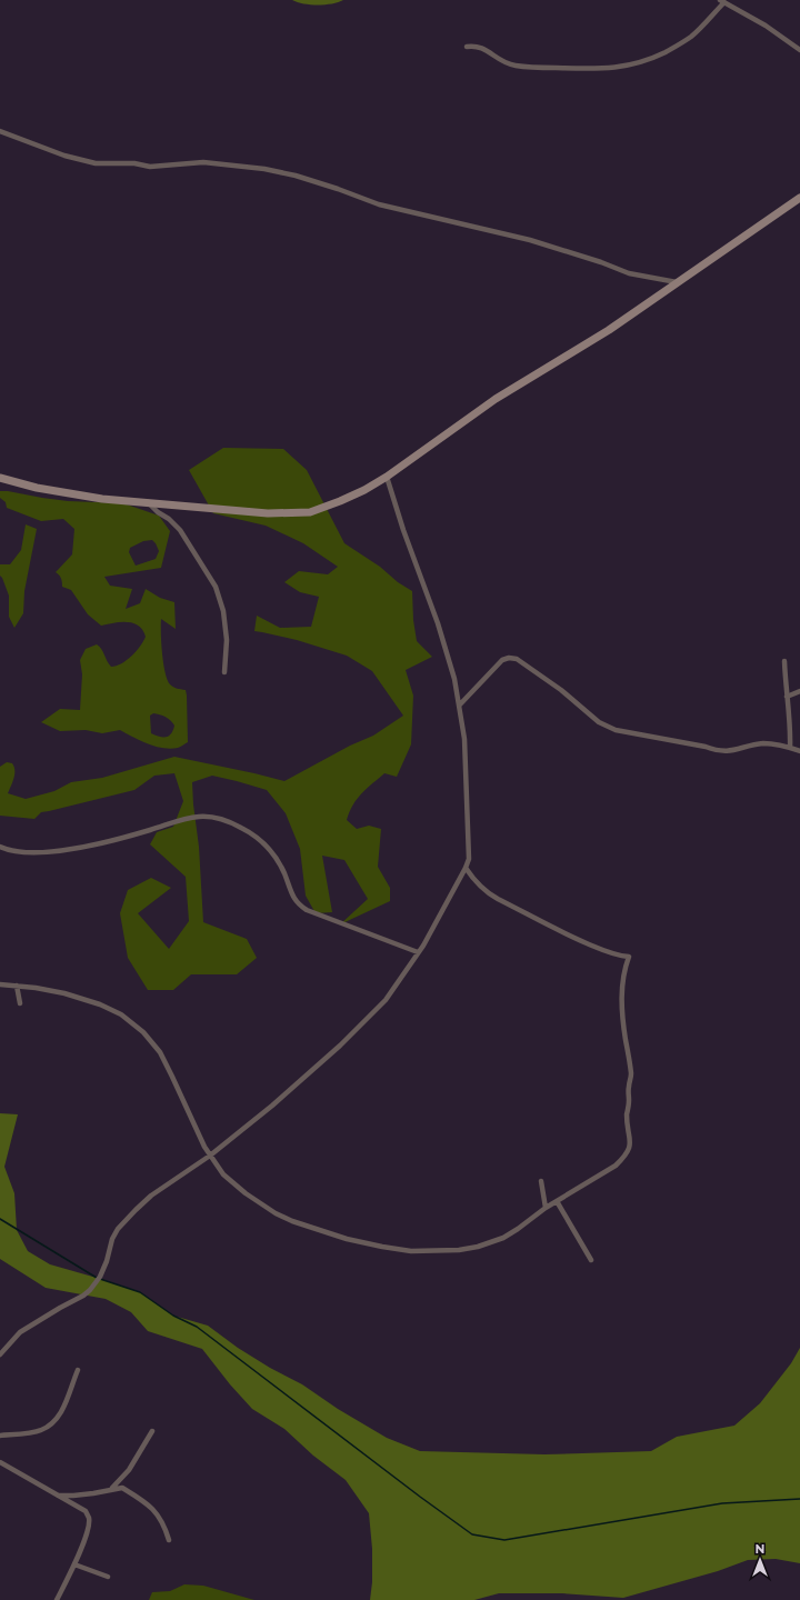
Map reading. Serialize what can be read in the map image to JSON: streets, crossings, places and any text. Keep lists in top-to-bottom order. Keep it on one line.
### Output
{"north":"top"}
